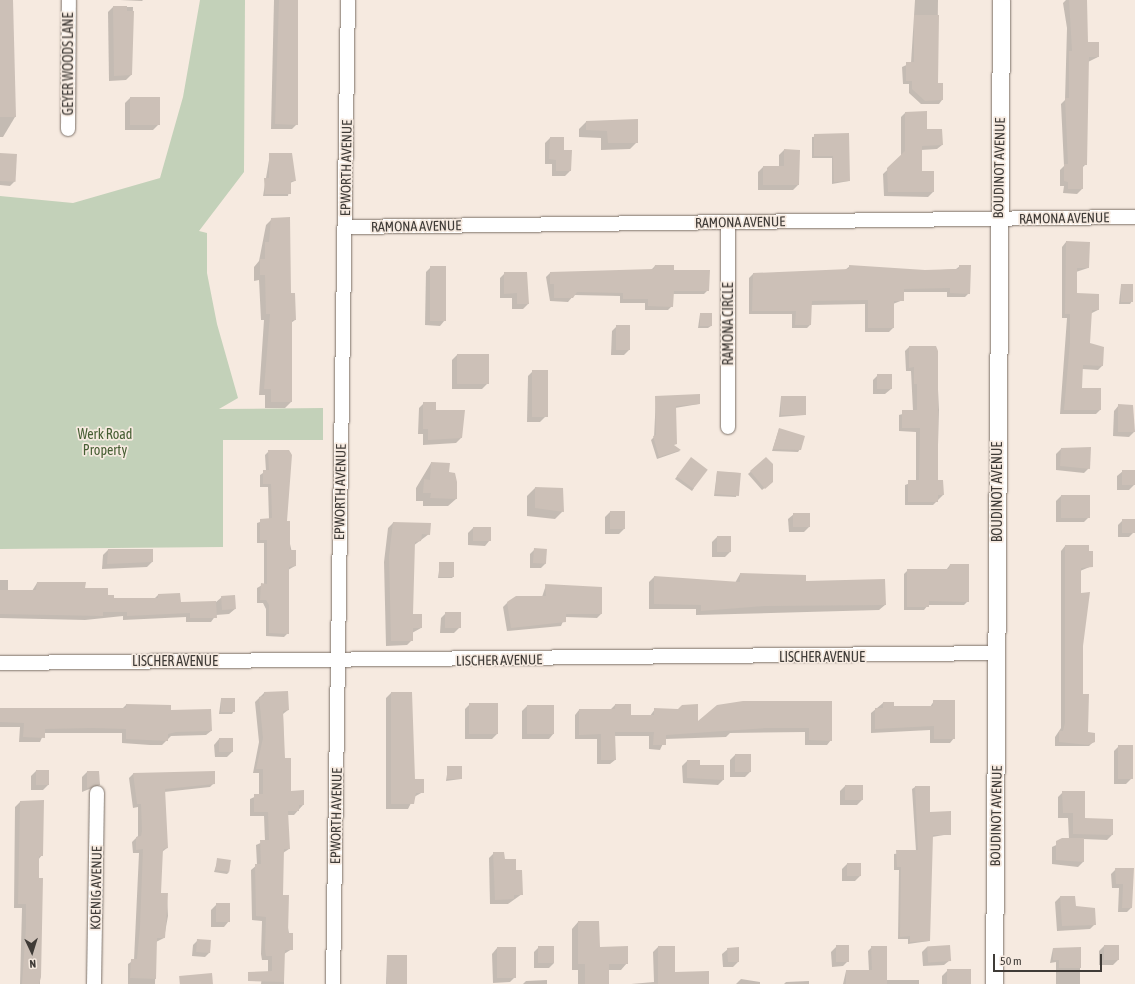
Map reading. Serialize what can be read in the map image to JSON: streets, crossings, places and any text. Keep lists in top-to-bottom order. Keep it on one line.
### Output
{"streets":{"street":["GEYER WOODS LANE","EPWORTH AVENUE","BOUDINOT AVENUE","RAMONA AVENUE","RAMONA CIRCLE","LISCHER AVENUE","KOENIG AVENUE"]},"crossings":[["EPWORTH AVENUE","RAMONA AVENUE"],["EPWORTH AVENUE","LISCHER AVENUE"],["BOUDINOT AVENUE","RAMONA AVENUE"],["BOUDINOT AVENUE","LISCHER AVENUE"],["RAMONA AVENUE","RAMONA CIRCLE"]],"parks":["Werk Road Property"],"scale_bar":"50 m","north":"bottom"}
